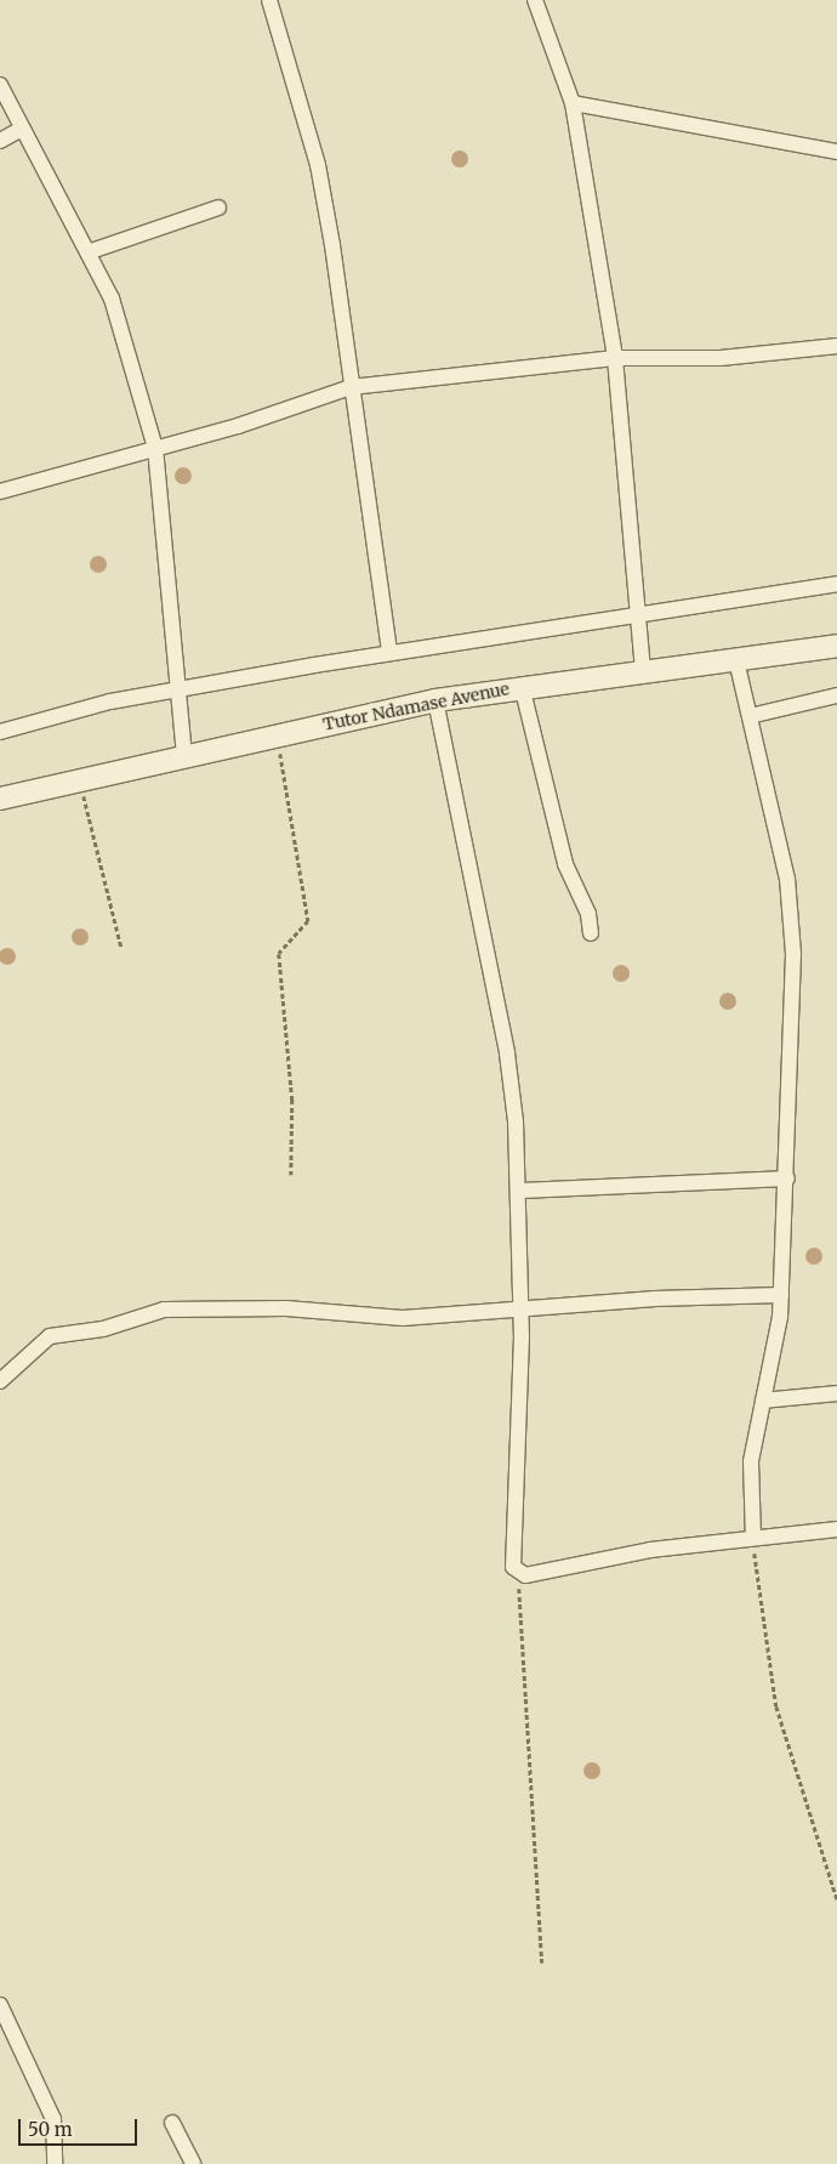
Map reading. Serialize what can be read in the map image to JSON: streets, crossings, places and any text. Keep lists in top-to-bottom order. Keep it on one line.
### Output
{"streets":{"street":["Tutor Ndamase Avenue"]},"scale_bar":"50 m"}
